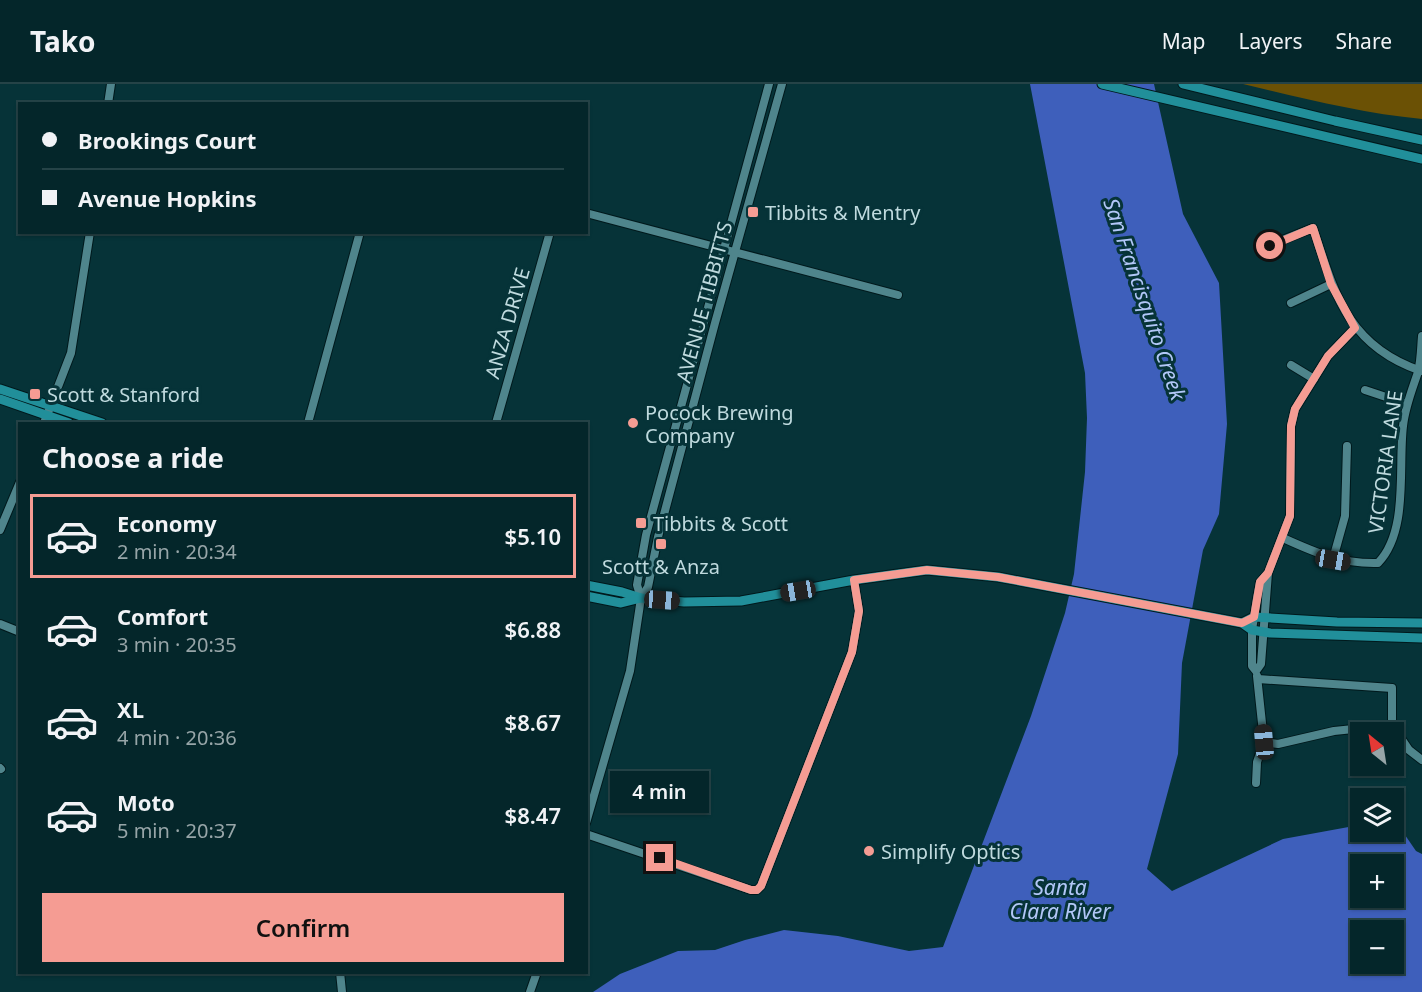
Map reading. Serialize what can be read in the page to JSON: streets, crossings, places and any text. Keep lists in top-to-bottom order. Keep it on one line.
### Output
{"streets":{"street":["AVENUE TIBBITTS","ANZA DRIVE","VICTORIA LANE"]},"water":["San Francisquito Creek","Santa Clara River"],"places":{"transit":["Tibbits & Mentry","Scott & Stanford","Tibbits & Scott","Scott & Anza"],"other":["Pocock Brewing Company","Simplify Optics"]},"north":"top left","page":{"header":"Tako","nav":["Map","Layers","Share"],"banner":["Brookings Court","Avenue Hopkins"],"heading":"Choose a ride","list":[{"name":"Economy","note":"2 min · 20:34","value":"$5.10"},{"name":"Comfort","note":"3 min · 20:35","value":"$6.88"},{"name":"XL","note":"4 min · 20:36","value":"$8.67"},{"name":"Moto","note":"5 min · 20:37","value":"$8.47"}],"map_buttons":["+","−"],"bubble":"4 min","buttons":"Confirm"}}
